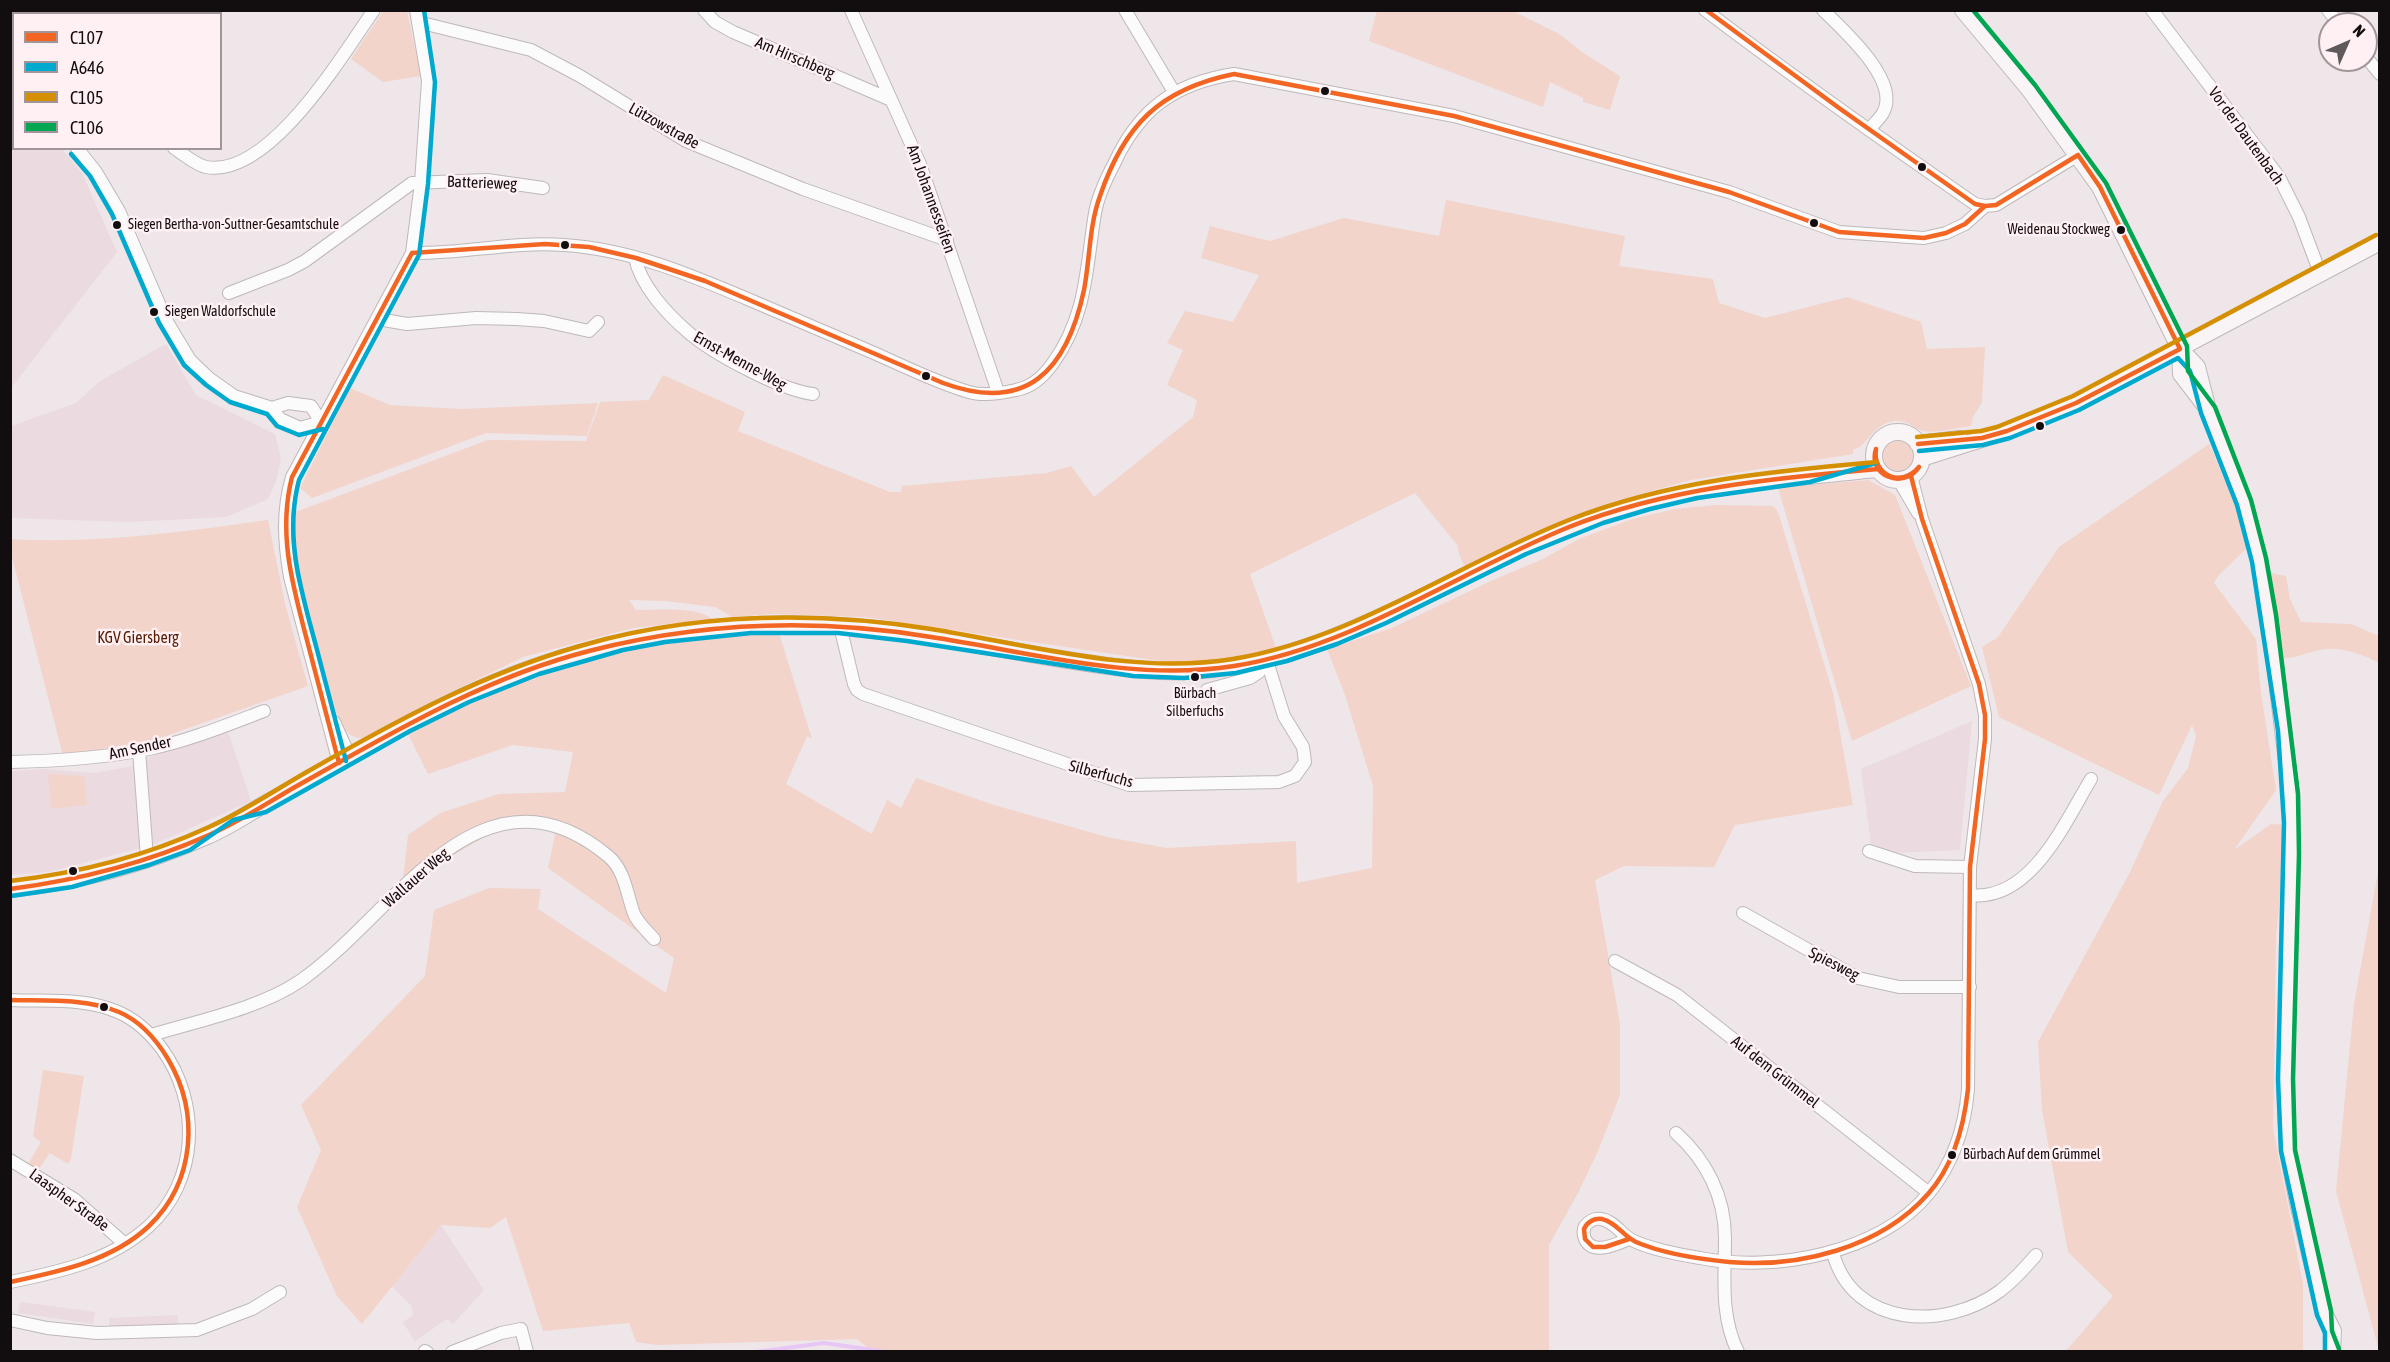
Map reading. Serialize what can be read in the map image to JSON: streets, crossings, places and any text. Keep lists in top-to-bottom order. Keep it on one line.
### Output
{"streets":{"street":["Am Hirschberg","Lützowstraße","Vor der Dautenbach","Batterieweg","Am Johannesseifen","Ernst-Menne-Weg","Am Sender","Silberfuchs","Wallauer Weg","Spiesweg","Auf dem Grümmel","Laaspher Straße"]},"crossings":[["Am Hirschberg","Am Johannesseifen"],["Lützowstraße","Am Johannesseifen"]],"parks":["KGV Giersberg"],"places":["Siegen Bertha-von-Suttner-Gesamtschule","Weidenau Stockweg","Siegen Waldorfschule","Bürbach Silberfuchs","Bürbach Auf dem Grümmel"],"lines":["transit line C107","transit line A646","transit line C106","transit line C105"],"legend":["C107","A646","C105","C106"],"north":"top right"}
